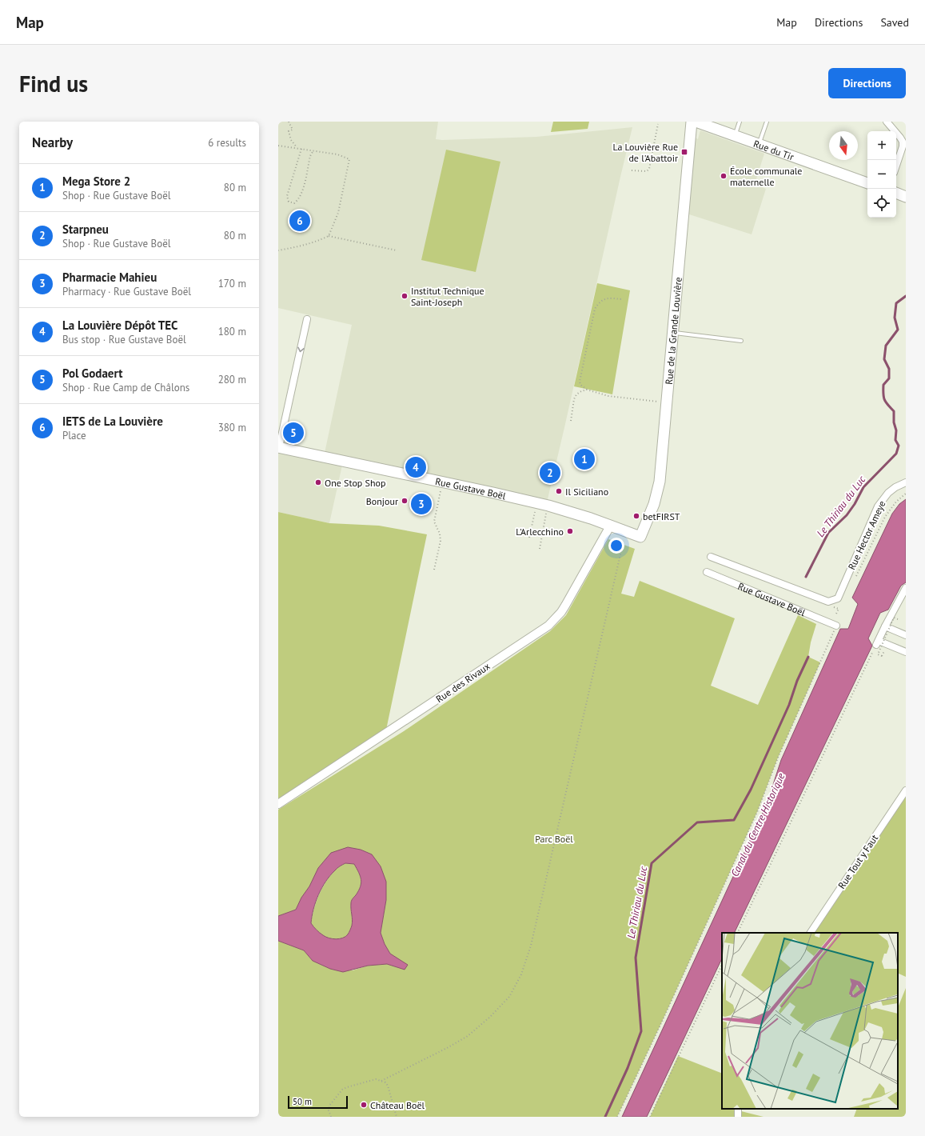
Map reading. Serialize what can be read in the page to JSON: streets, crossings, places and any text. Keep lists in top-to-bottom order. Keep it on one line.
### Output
{"streets":{"main road":["Rue du Tir","Rue de la Grande Louvière","Rue Gustave Boël"],"street":["Rue Hector Ameye","Rue des Rivaux","Rue Tout y Faut"]},"crossings":[["Rue de la Grande Louvière","Rue Gustave Boël"],["Rue Gustave Boël","Rue Hector Ameye"],["Rue Gustave Boël","Rue des Rivaux"]],"water":["Le Thiriau du Luc","Canal du Centre Historique"],"parks":["Parc Boël"],"places":{"transit":["La Louvière Rue de l'Abattoir"],"other":["École communale maternelle","Institut Technique Saint-Joseph","One Stop Shop","Il Siciliano","Bonjour","betFIRST","L'Arlecchino","Château Boël"]},"scale_bar":"50 m","north":"bottom","page":{"header":"Map","nav":["Map","Directions","Saved"],"buttons":"Directions","title":"Find us","heading":["Nearby","6 results"],"map_buttons":["+","−"],"list":[{"mark":"1","name":"Mega Store 2","note":"Shop · Rue Gustave Boël","value":"80 m"},{"mark":"2","name":"Starpneu","note":"Shop · Rue Gustave Boël","value":"80 m"},{"mark":"3","name":"Pharmacie Mahieu","note":"Pharmacy · Rue Gustave Boël","value":"170 m"},{"mark":"4","name":"La Louvière Dépôt TEC","note":"Bus stop · Rue Gustave Boël","value":"180 m"},{"mark":"5","name":"Pol Godaert","note":"Shop · Rue Camp de Châlons","value":"280 m"},{"mark":"6","name":"IETS de La Louvière","note":"Place","value":"380 m"}],"pins":["6","5","1","4","2","3"],"scale":"50 m"}}
